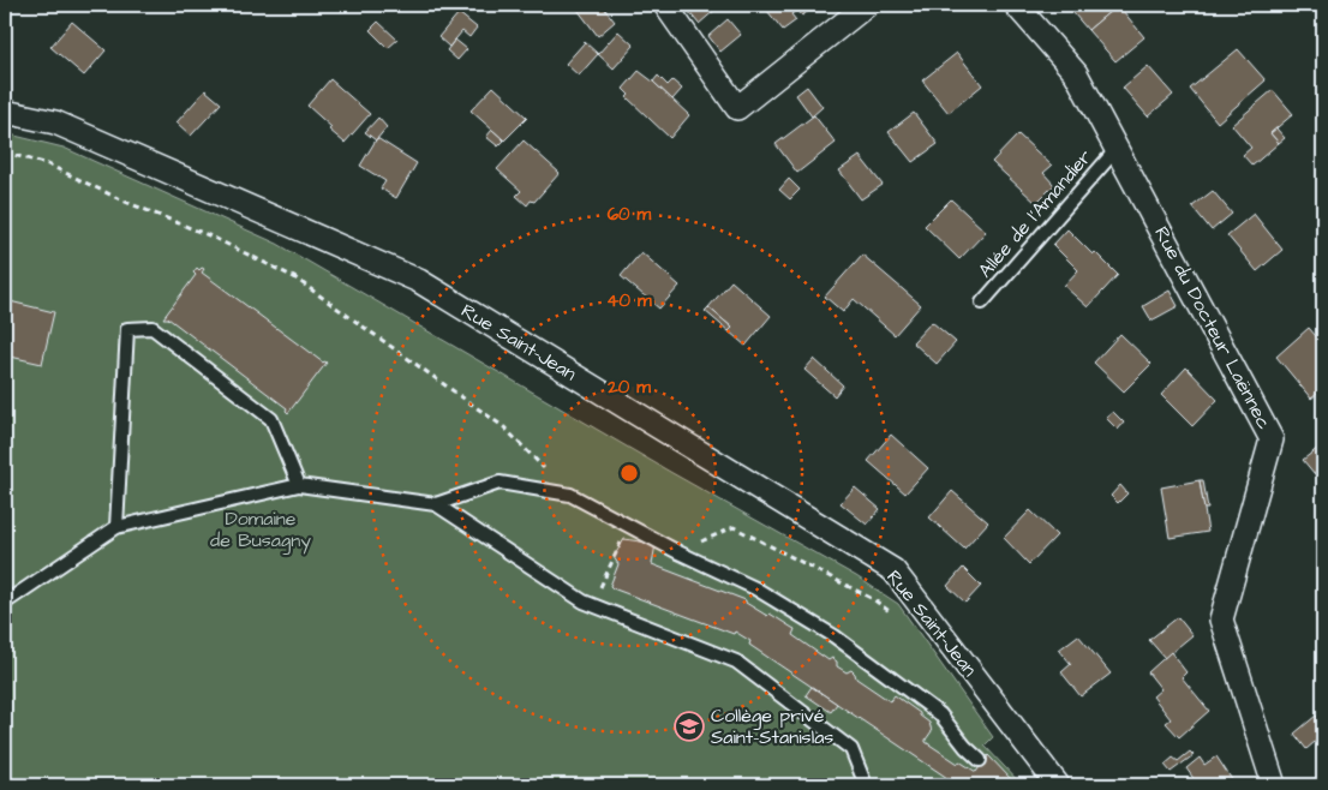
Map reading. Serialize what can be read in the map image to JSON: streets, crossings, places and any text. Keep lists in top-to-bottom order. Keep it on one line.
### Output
{"streets":{"street":["Rue du Docteur Laënnec","Rue Saint-Jean"],"lane":["Allée de l'Amandier"]},"crossings":[["Allée de l'Amandier","Rue du Docteur Laënnec"]],"parks":["Domaine de Busagny"],"places":{"school or university":["Collège privé Saint-Stanislas"]},"rings":["60 m","40 m","20 m"]}
